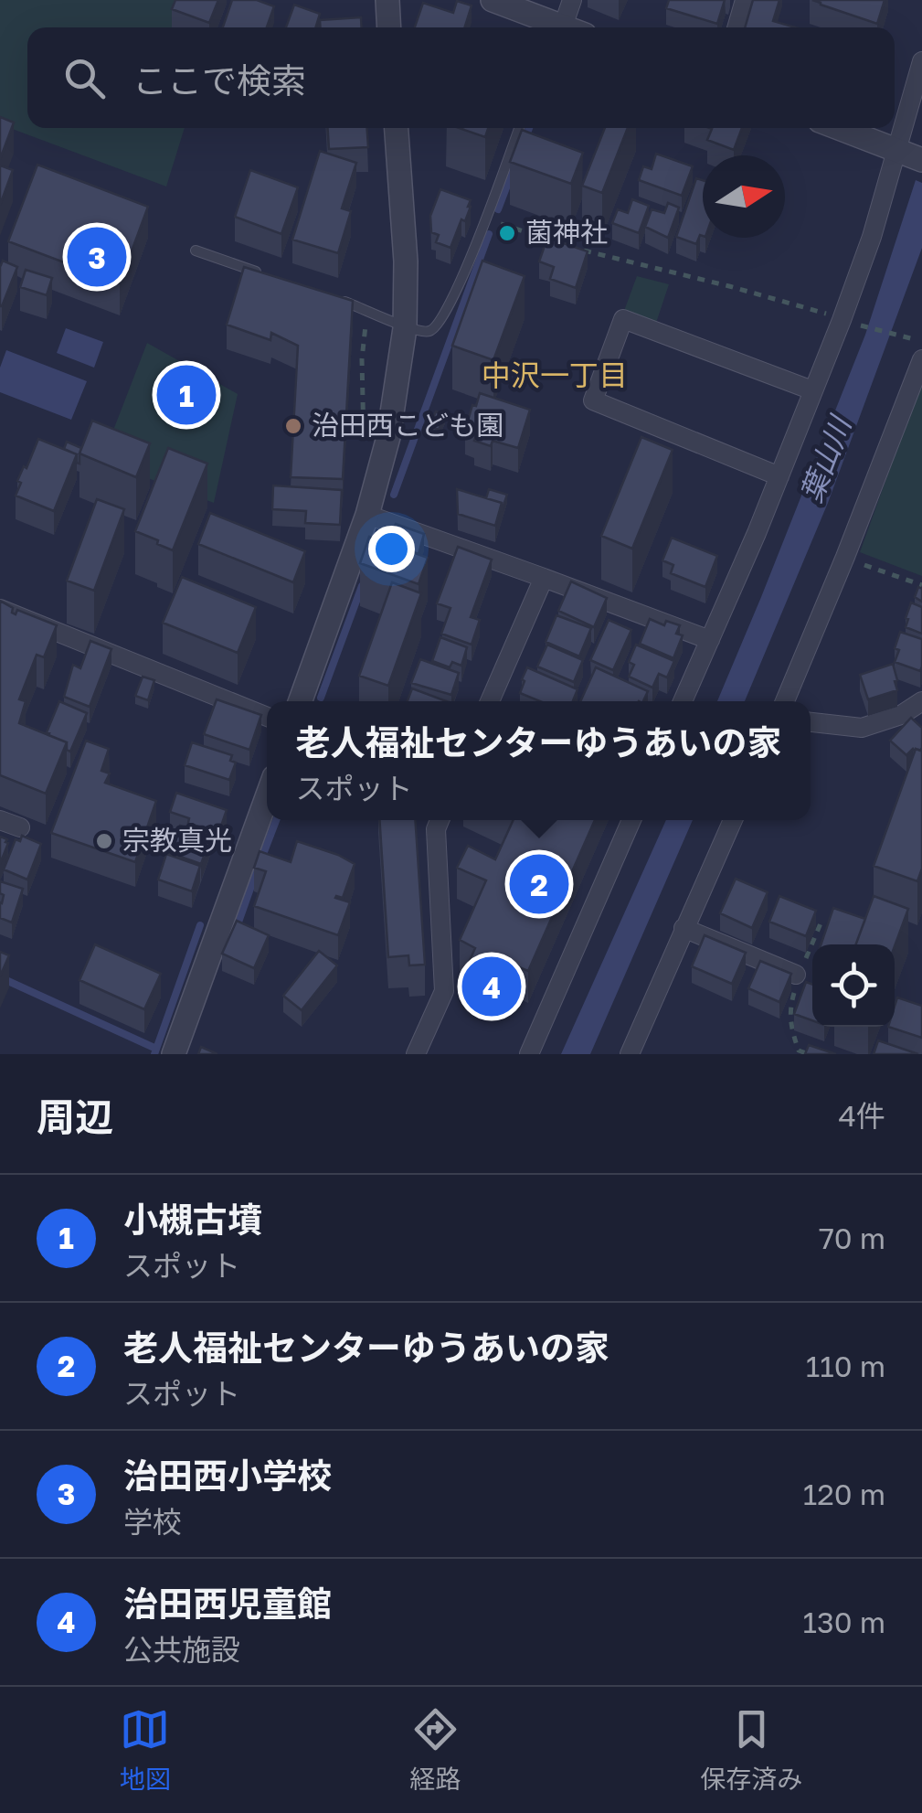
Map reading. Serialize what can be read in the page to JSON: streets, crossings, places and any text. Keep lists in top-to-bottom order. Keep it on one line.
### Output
{"districts":["中沢一丁目"],"water":["葉山川"],"places":["菌神社","治田西こども園","宗教真光"],"north":"right","page":{"search":"ここで検索","pins":["3","1","2","4"],"popup":["老人福祉センターゆうあいの家","スポット"],"heading":["周辺","4件"],"list":[{"mark":"1","name":"小槻古墳","note":"スポット","value":"70 m"},{"mark":"2","name":"老人福祉センターゆうあいの家","note":"スポット","value":"110 m"},{"mark":"3","name":"治田西小学校","note":"学校","value":"120 m"},{"mark":"4","name":"治田西児童館","note":"公共施設","value":"130 m"}],"nav":["地図","経路","保存済み"]}}
